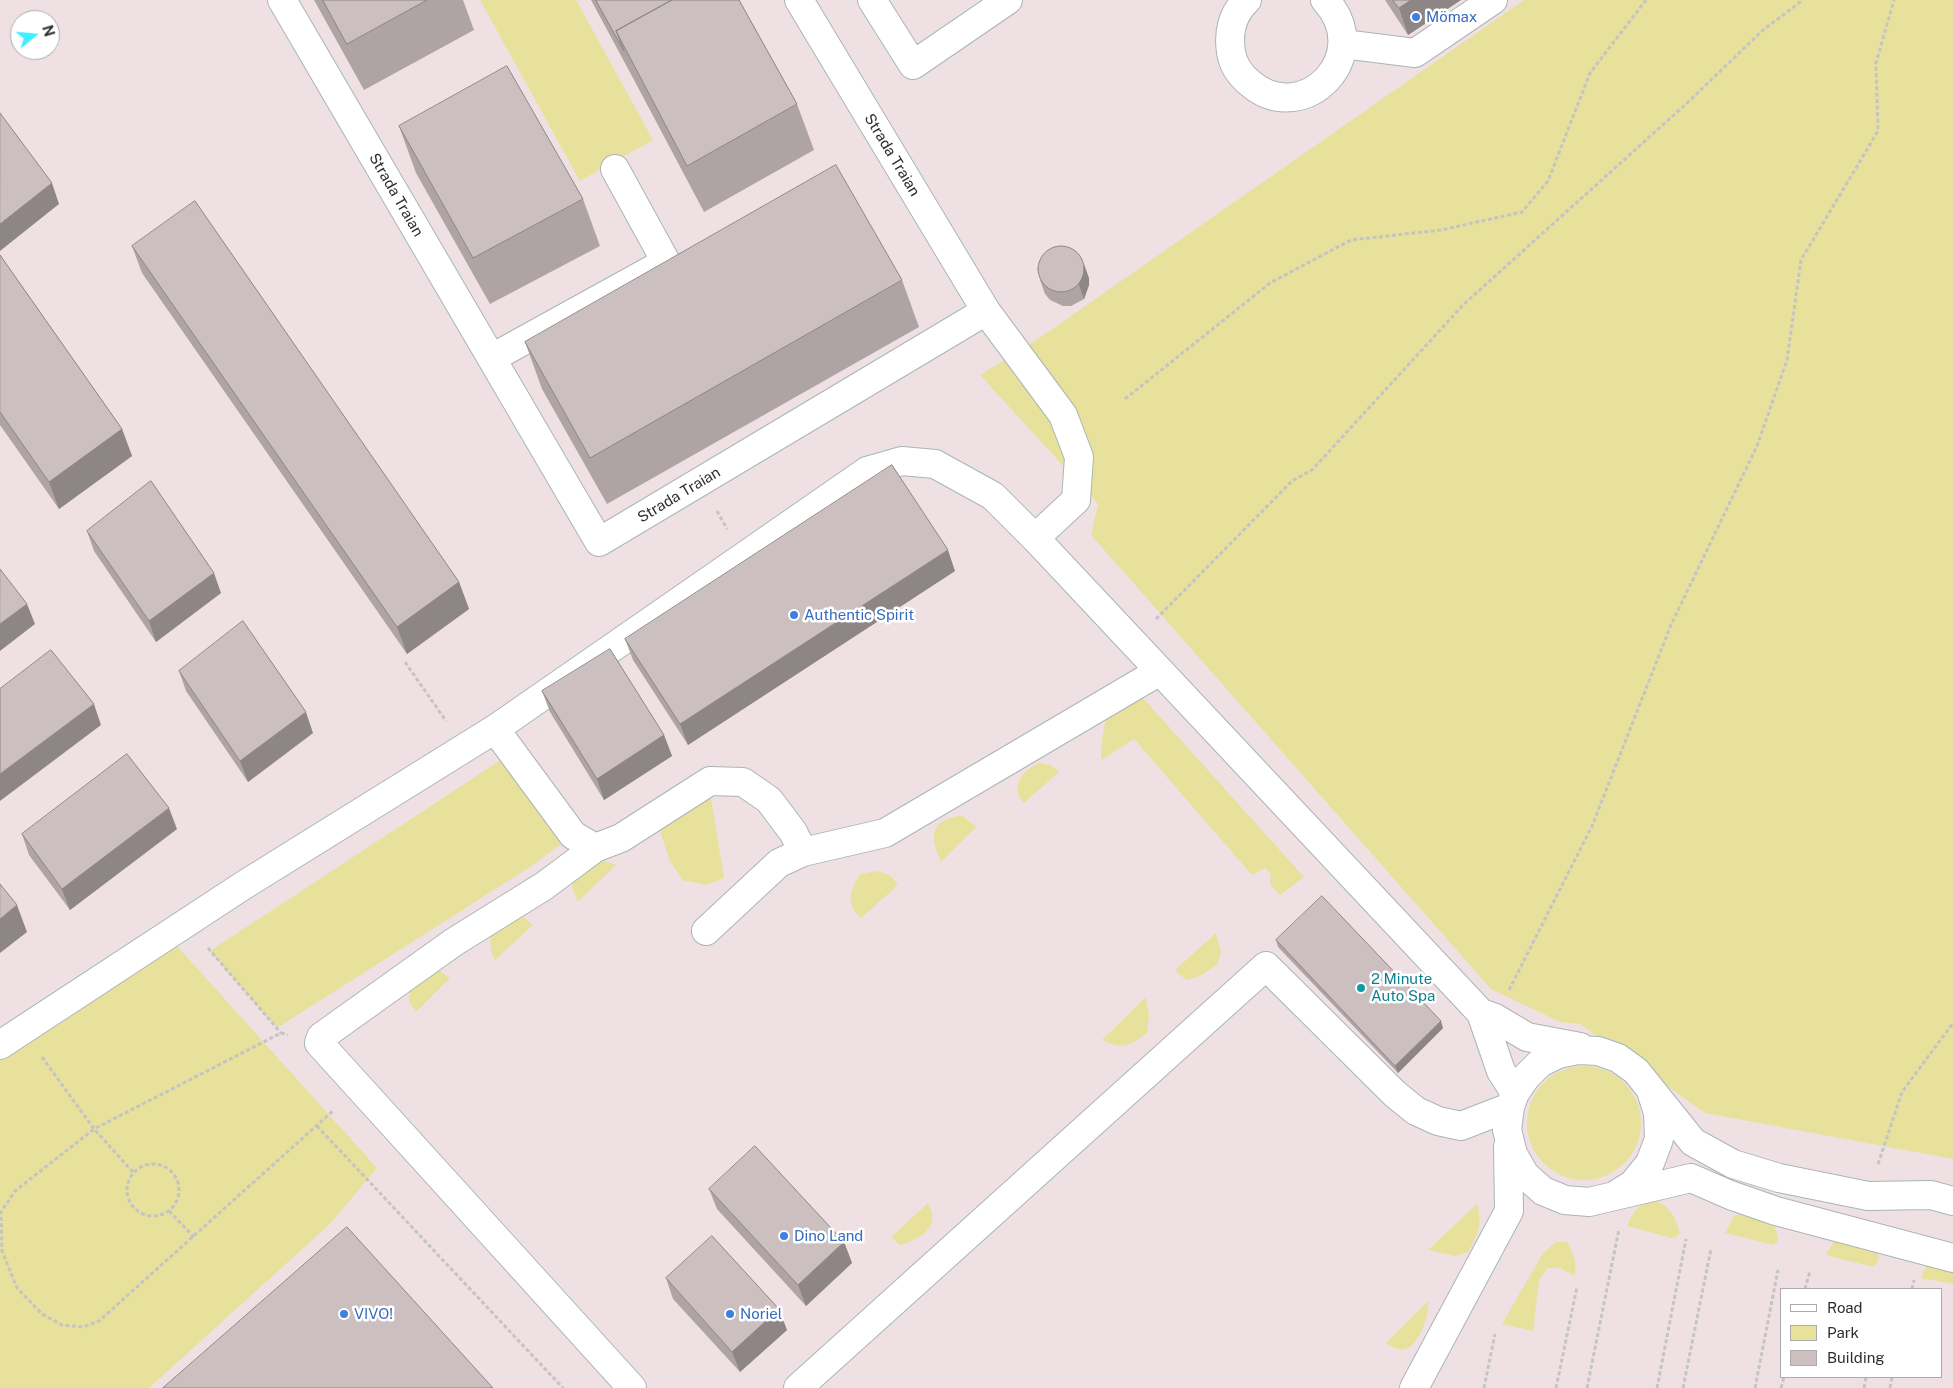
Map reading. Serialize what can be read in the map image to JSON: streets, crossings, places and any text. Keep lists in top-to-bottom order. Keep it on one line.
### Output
{"streets":{"street":["Strada Traian"]},"places":["Mömax","Authentic Spirit","2 Minute Auto Spa","Dino Land","VIVO!","Noriel"],"legend":["Road","Park","Building"],"north":"right"}
